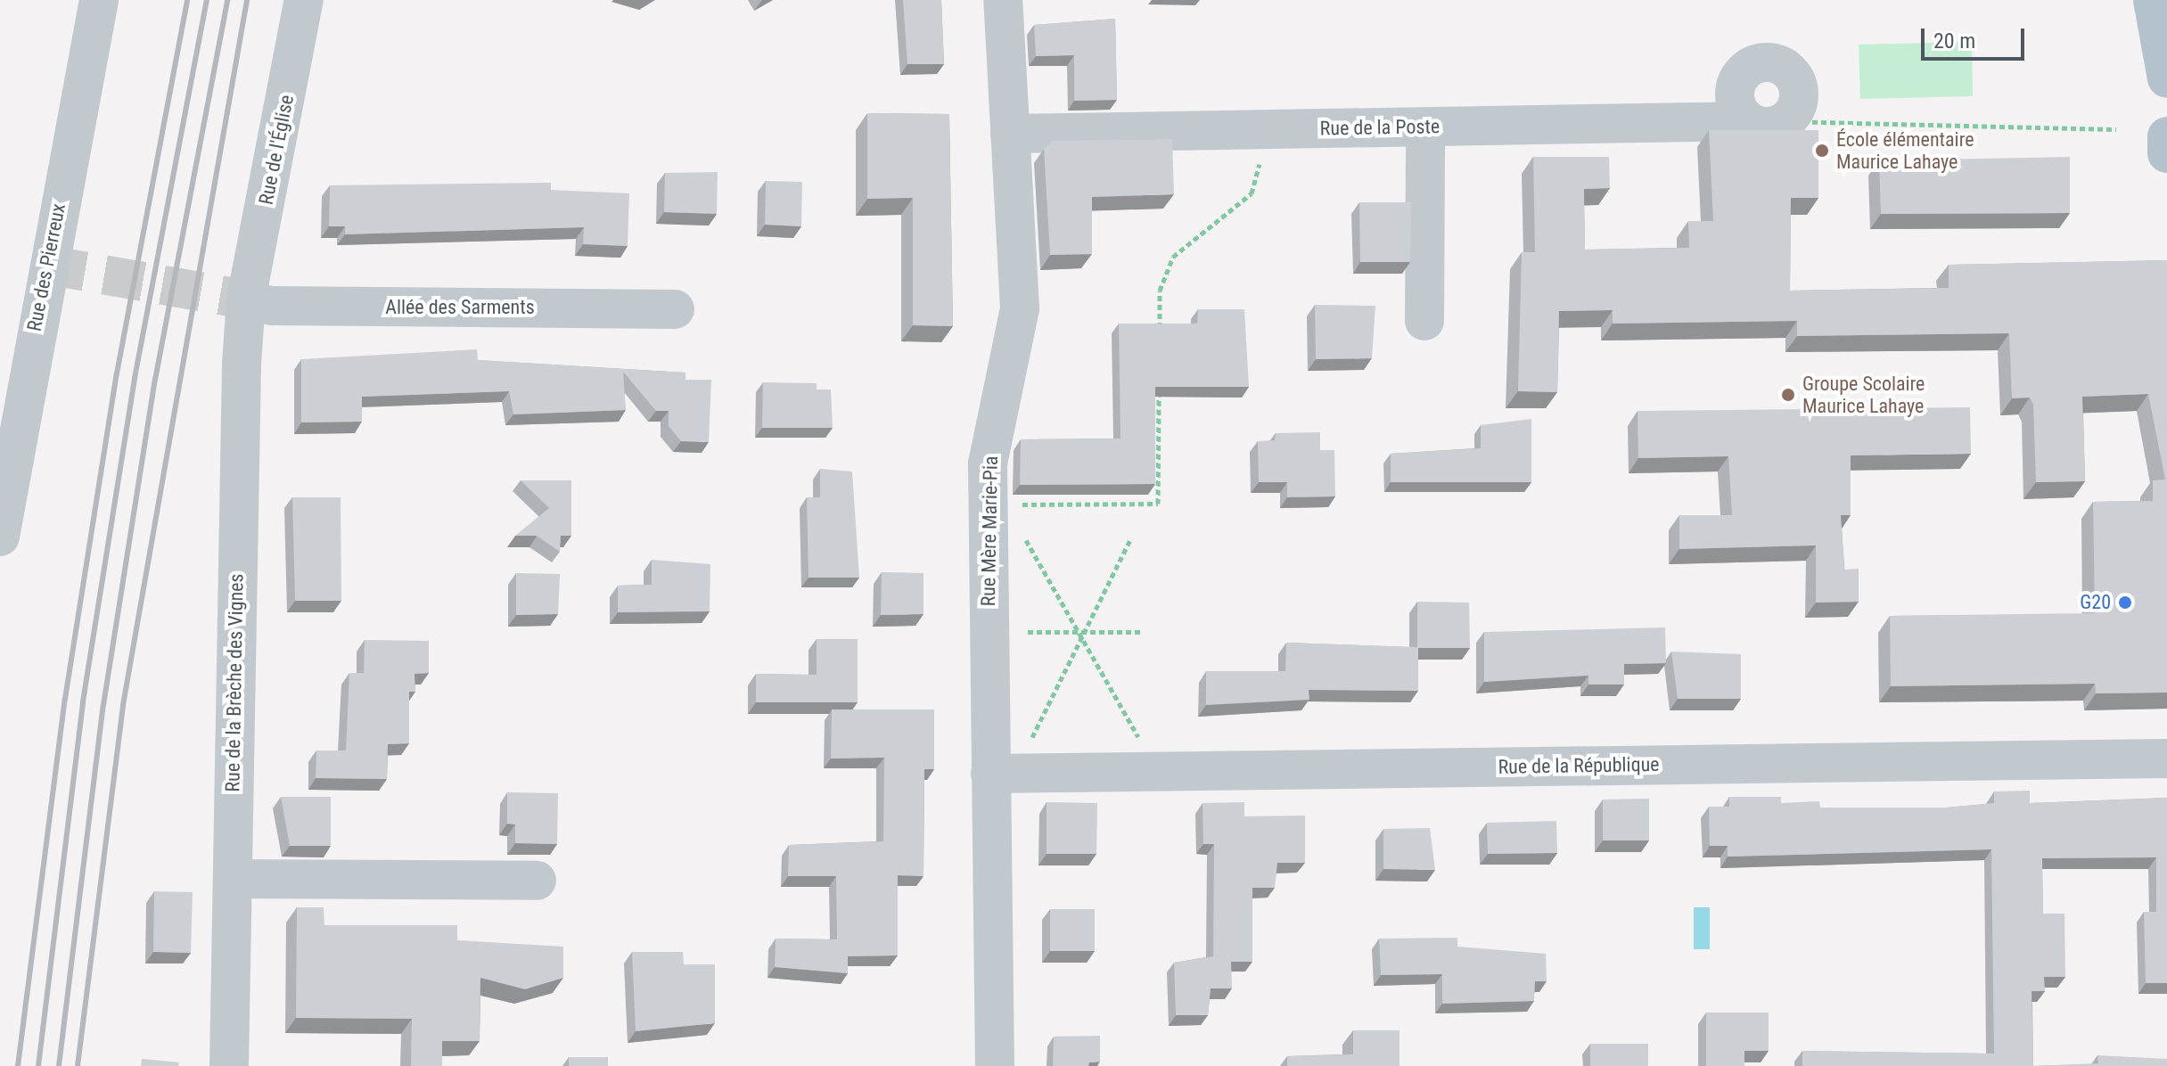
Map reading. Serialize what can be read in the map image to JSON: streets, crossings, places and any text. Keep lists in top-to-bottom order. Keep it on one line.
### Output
{"streets":{"street":["Rue de la Poste","Rue de l'Église","Rue des Pierreux","Allée des Sarments","Rue Mère Marie-Pia","Rue de la Brèche des Vignes","Rue de la République"]},"crossings":[["Rue de la Poste","Rue Mère Marie-Pia"],["Rue de l'Église","Allée des Sarments"],["Rue de l'Église","Rue de la Brèche des Vignes"],["Allée des Sarments","Rue de la Brèche des Vignes"],["Rue Mère Marie-Pia","Rue de la République"]],"places":["École élémentaire Maurice Lahaye","Groupe Scolaire Maurice Lahaye","G20"],"scale_bar":"20 m"}
